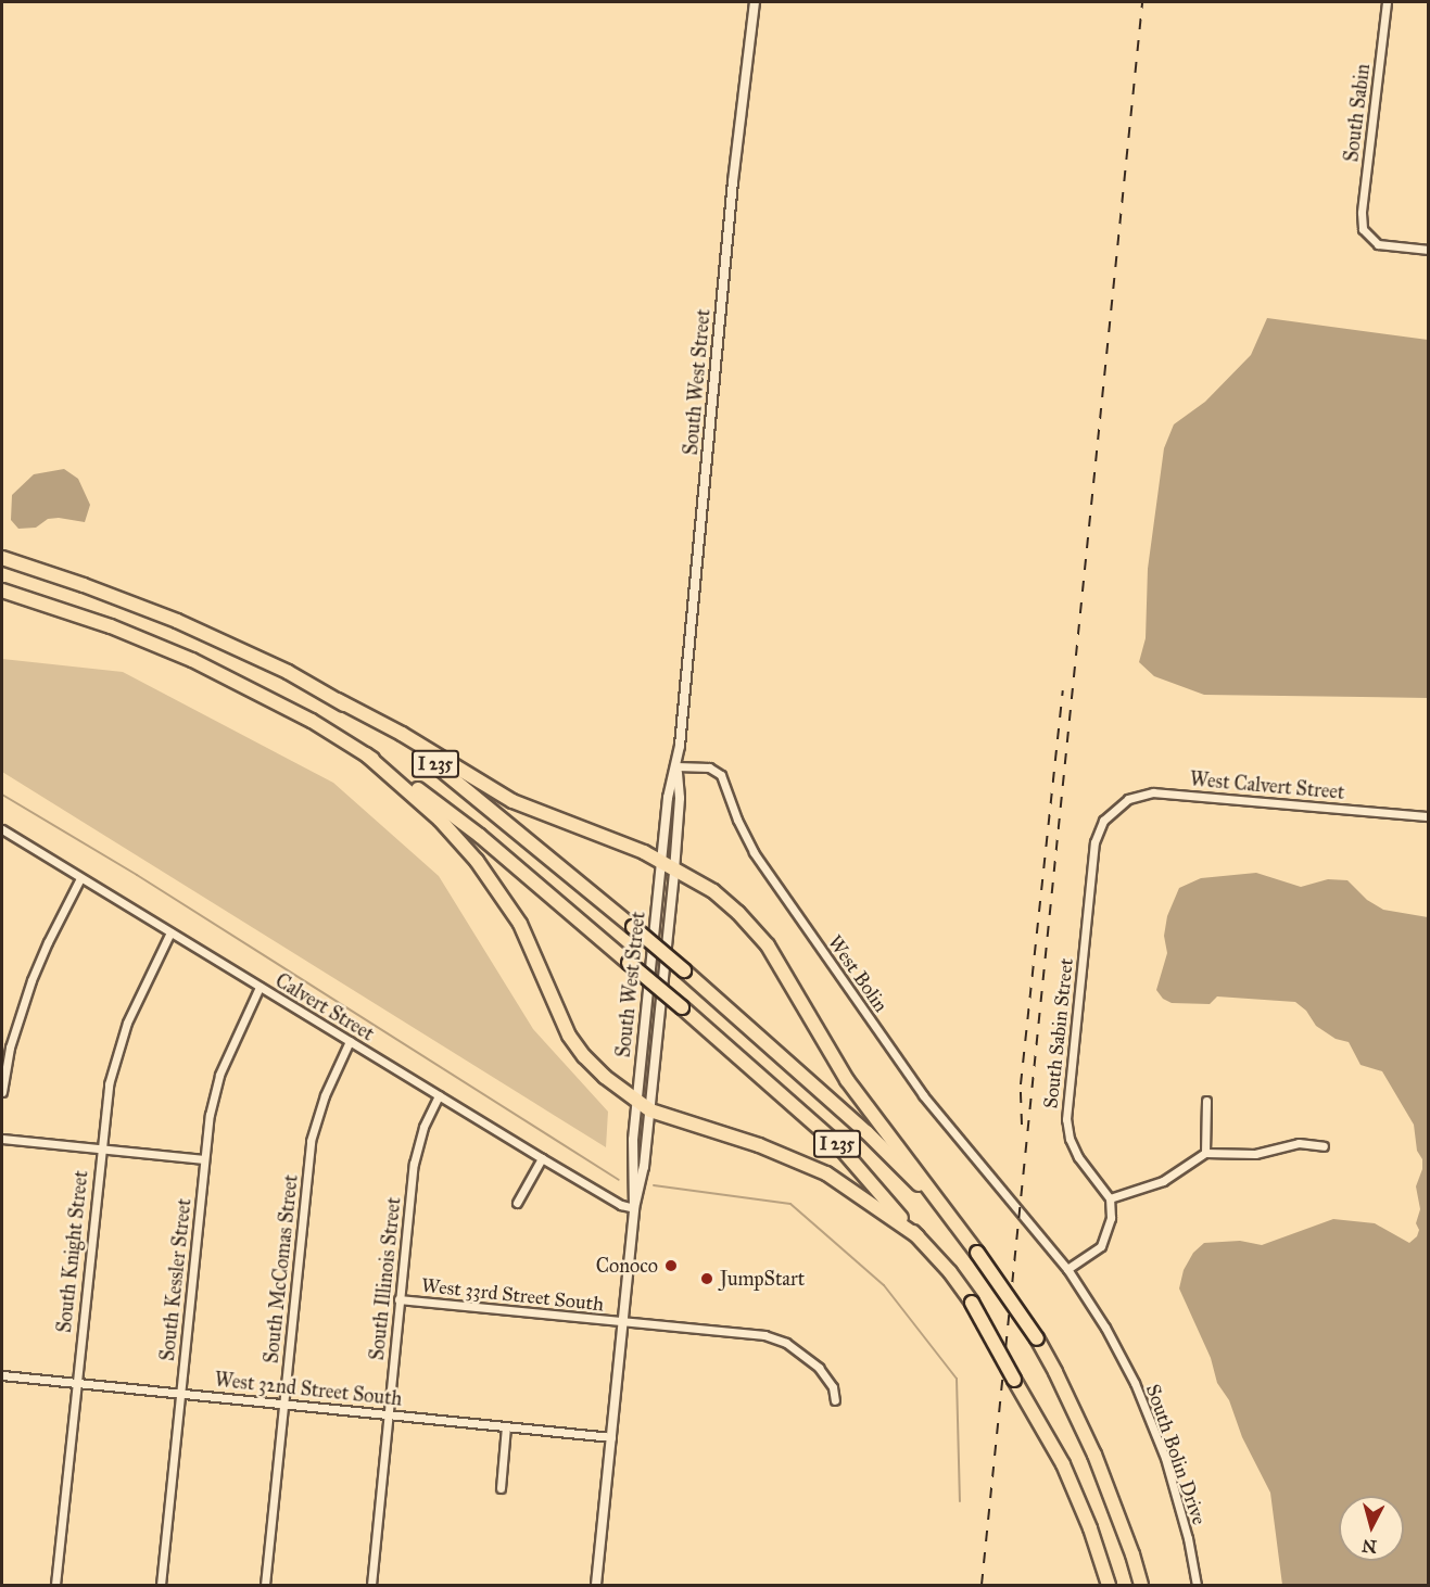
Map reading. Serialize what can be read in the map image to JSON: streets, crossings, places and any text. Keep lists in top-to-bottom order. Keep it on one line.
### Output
{"streets":{"highway":["I 235"],"street":["South Sabin","South West Street","West Calvert Street","West Bolin","Calvert Street","South Sabin Street","South Knight Street","South McComas Street","South Illinois Street","South Kessler Street","West 33rd Street South","West 32nd Street South","South Bolin Drive"]},"crossings":[["South West Street","West Bolin"],["South West Street","Calvert Street"],["South West Street","West 33rd Street South"],["South West Street","West 32nd Street South"],["West Calvert Street","South Sabin Street"],["West Bolin","South Bolin Drive"],["Calvert Street","South Knight Street"],["Calvert Street","South McComas Street"],["Calvert Street","South Illinois Street"],["Calvert Street","South Kessler Street"],["South Knight Street","West 32nd Street South"],["South McComas Street","West 32nd Street South"],["South Illinois Street","West 33rd Street South"],["South Illinois Street","West 32nd Street South"],["South Kessler Street","West 32nd Street South"]],"places":["Conoco","JumpStart"],"north":"bottom"}
